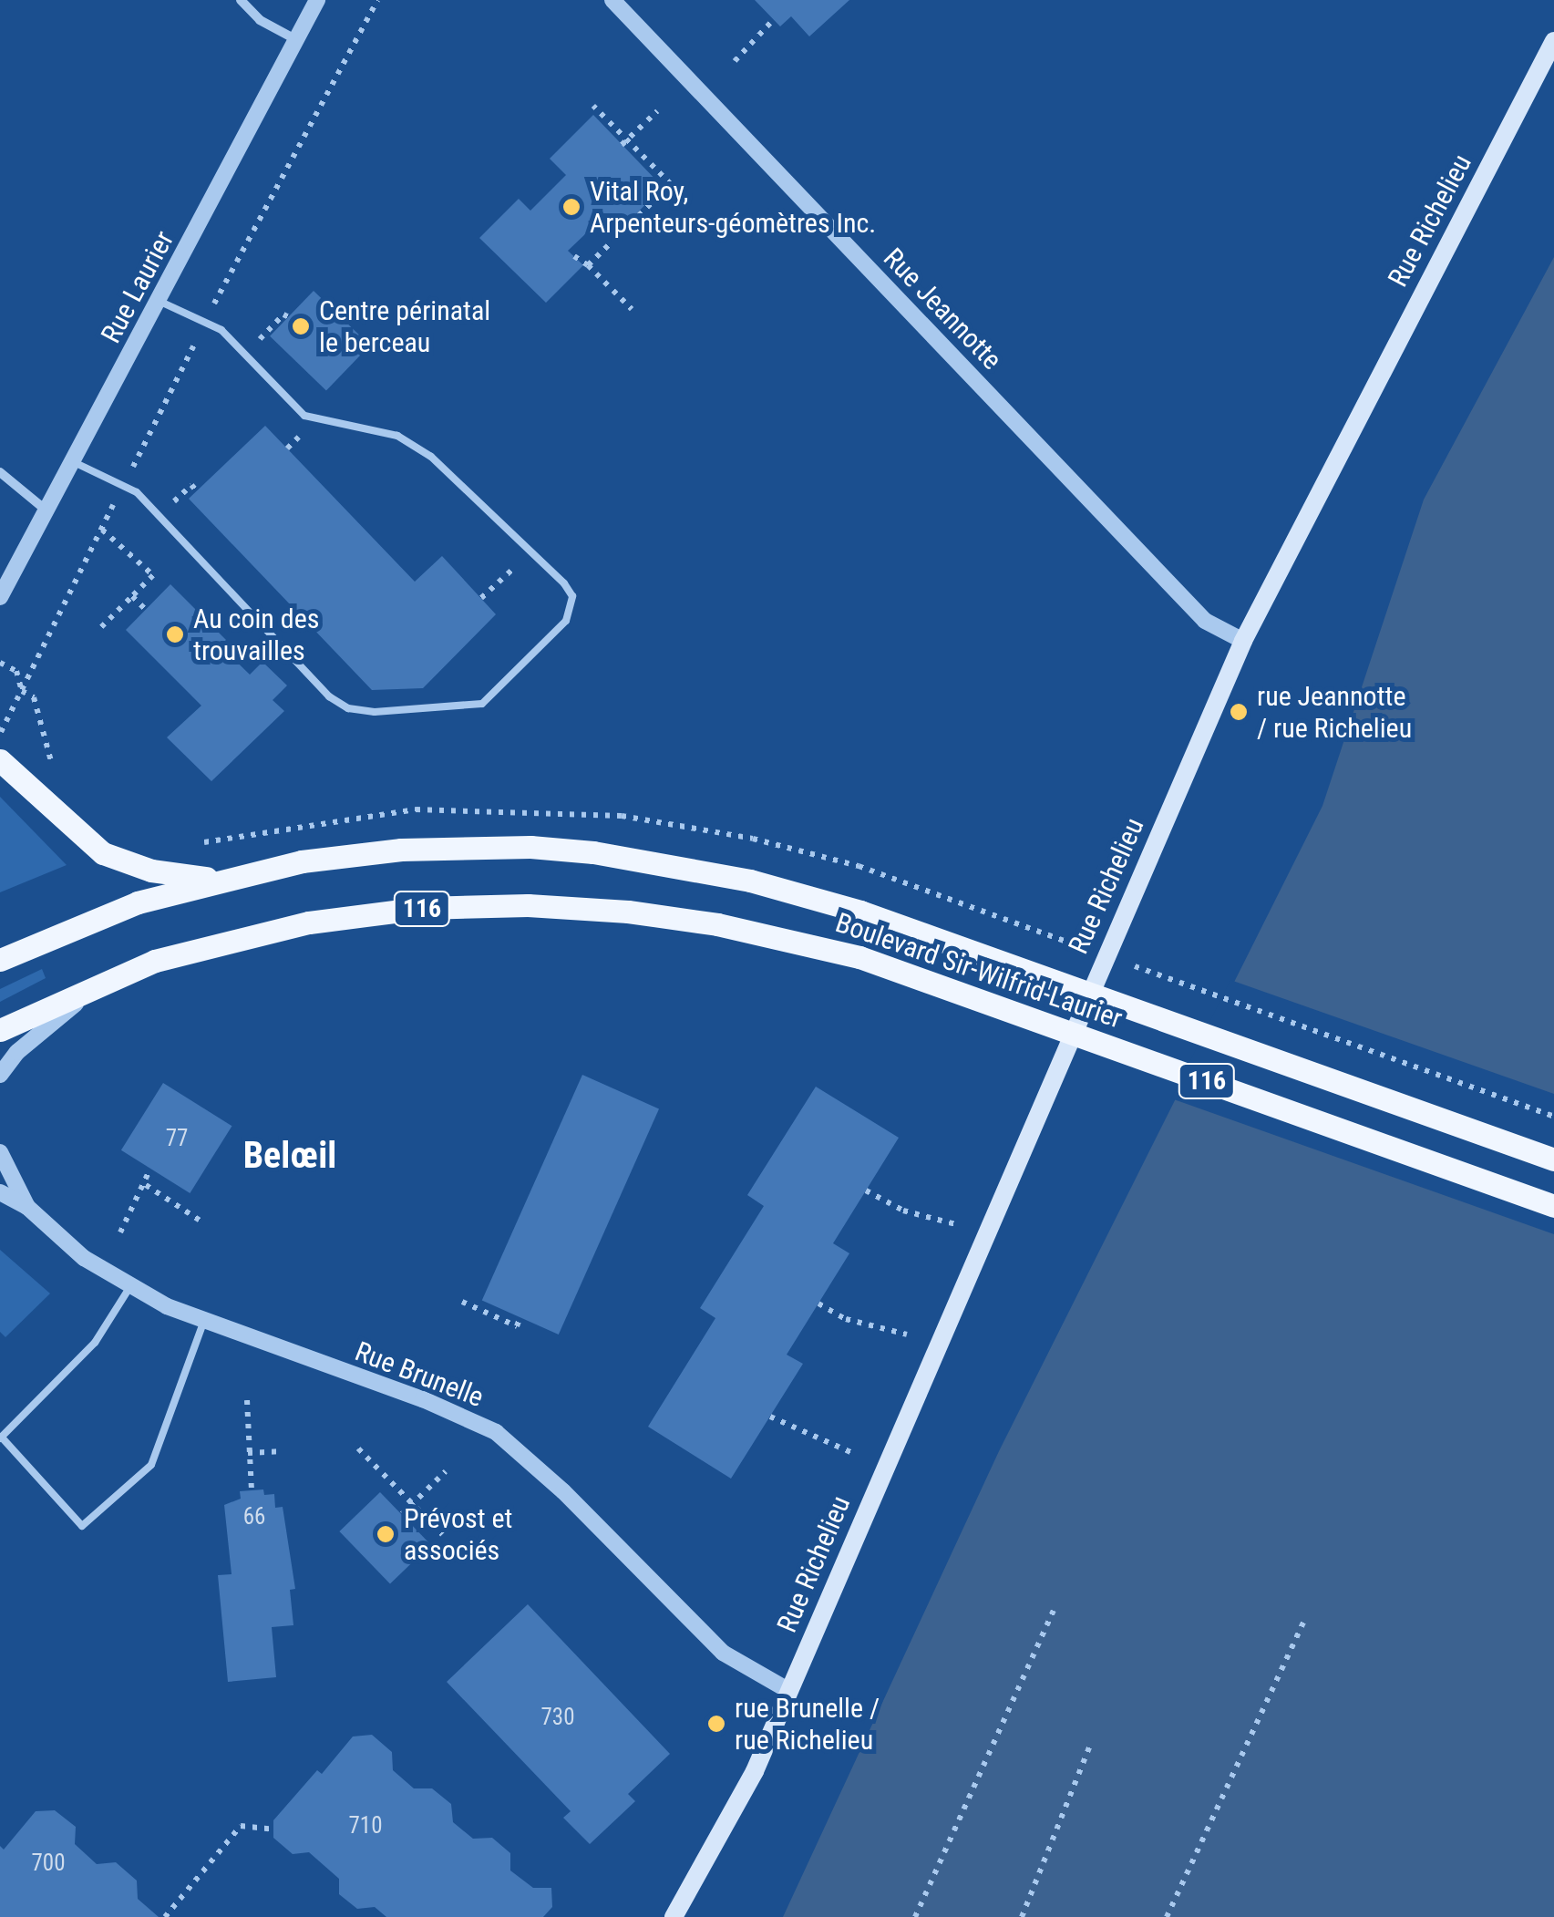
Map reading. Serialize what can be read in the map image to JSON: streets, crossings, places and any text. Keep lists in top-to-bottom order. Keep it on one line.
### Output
{"streets":{"main road":["Rue Richelieu","116","Boulevard Sir-Wilfrid-Laurier"],"street":["Rue Laurier","Rue Jeannotte","Rue Brunelle"]},"crossings":[["Rue Richelieu","Rue Jeannotte"],["Rue Richelieu","Rue Brunelle"]],"districts":["Belœil"],"places":["Vital Roy, Arpenteurs-géomètres Inc.","Centre périnatal le berceau","Au coin des trouvailles","rue Jeannotte / rue Richelieu","Prévost et associés","rue Brunelle / rue Richelieu"],"house_numbers":["77","66","730","710","700"]}
